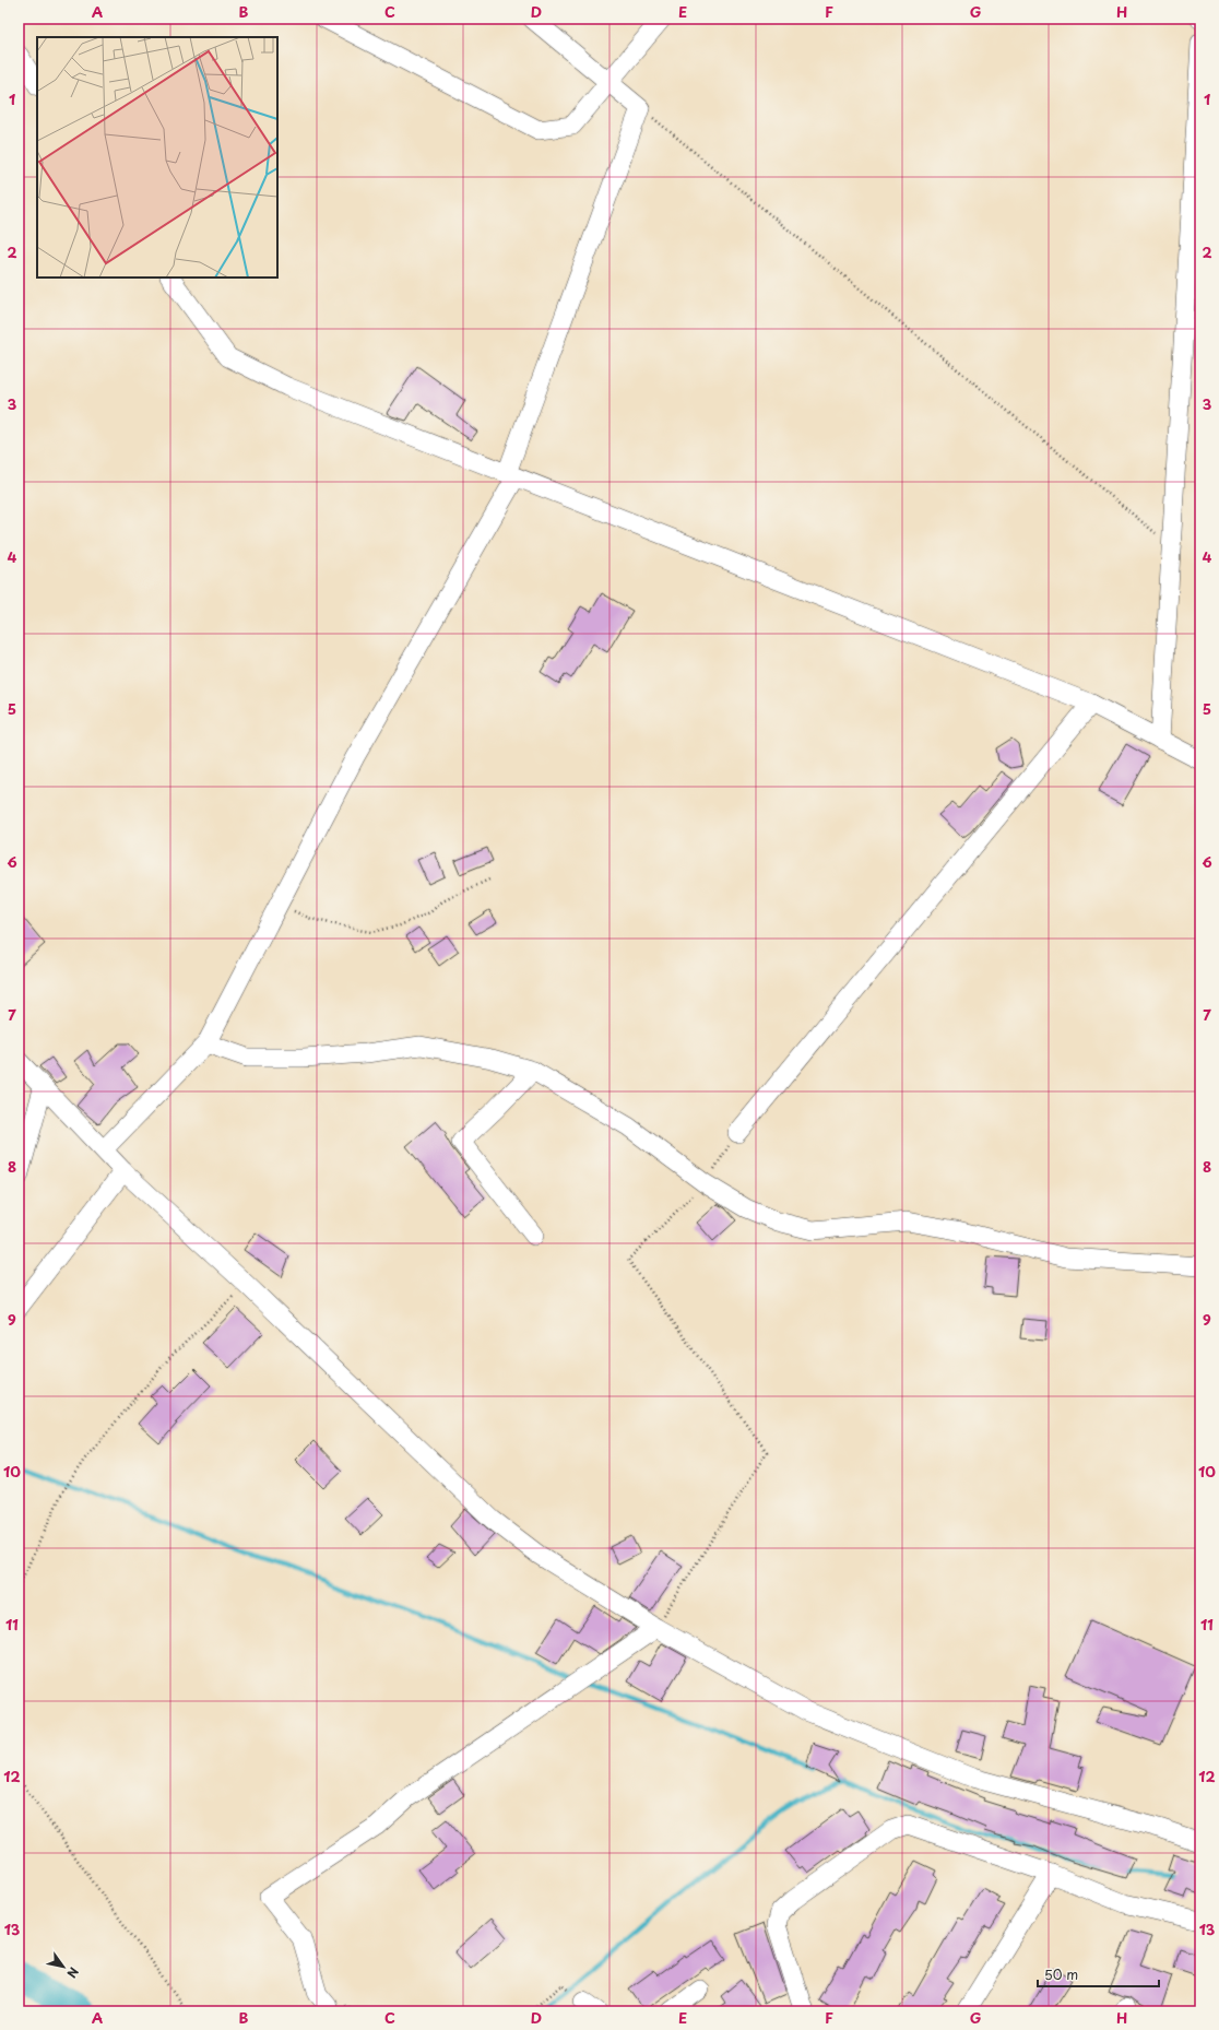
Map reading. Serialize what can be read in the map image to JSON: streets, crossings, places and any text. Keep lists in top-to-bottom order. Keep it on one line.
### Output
{"scale_bar":"50 m","north":"bottom right","grid":{"columns":["A","B","C","D","E","F","G","H"],"rows":["1","2","3","4","5","6","7","8","9","10","11","12","13"]}}
